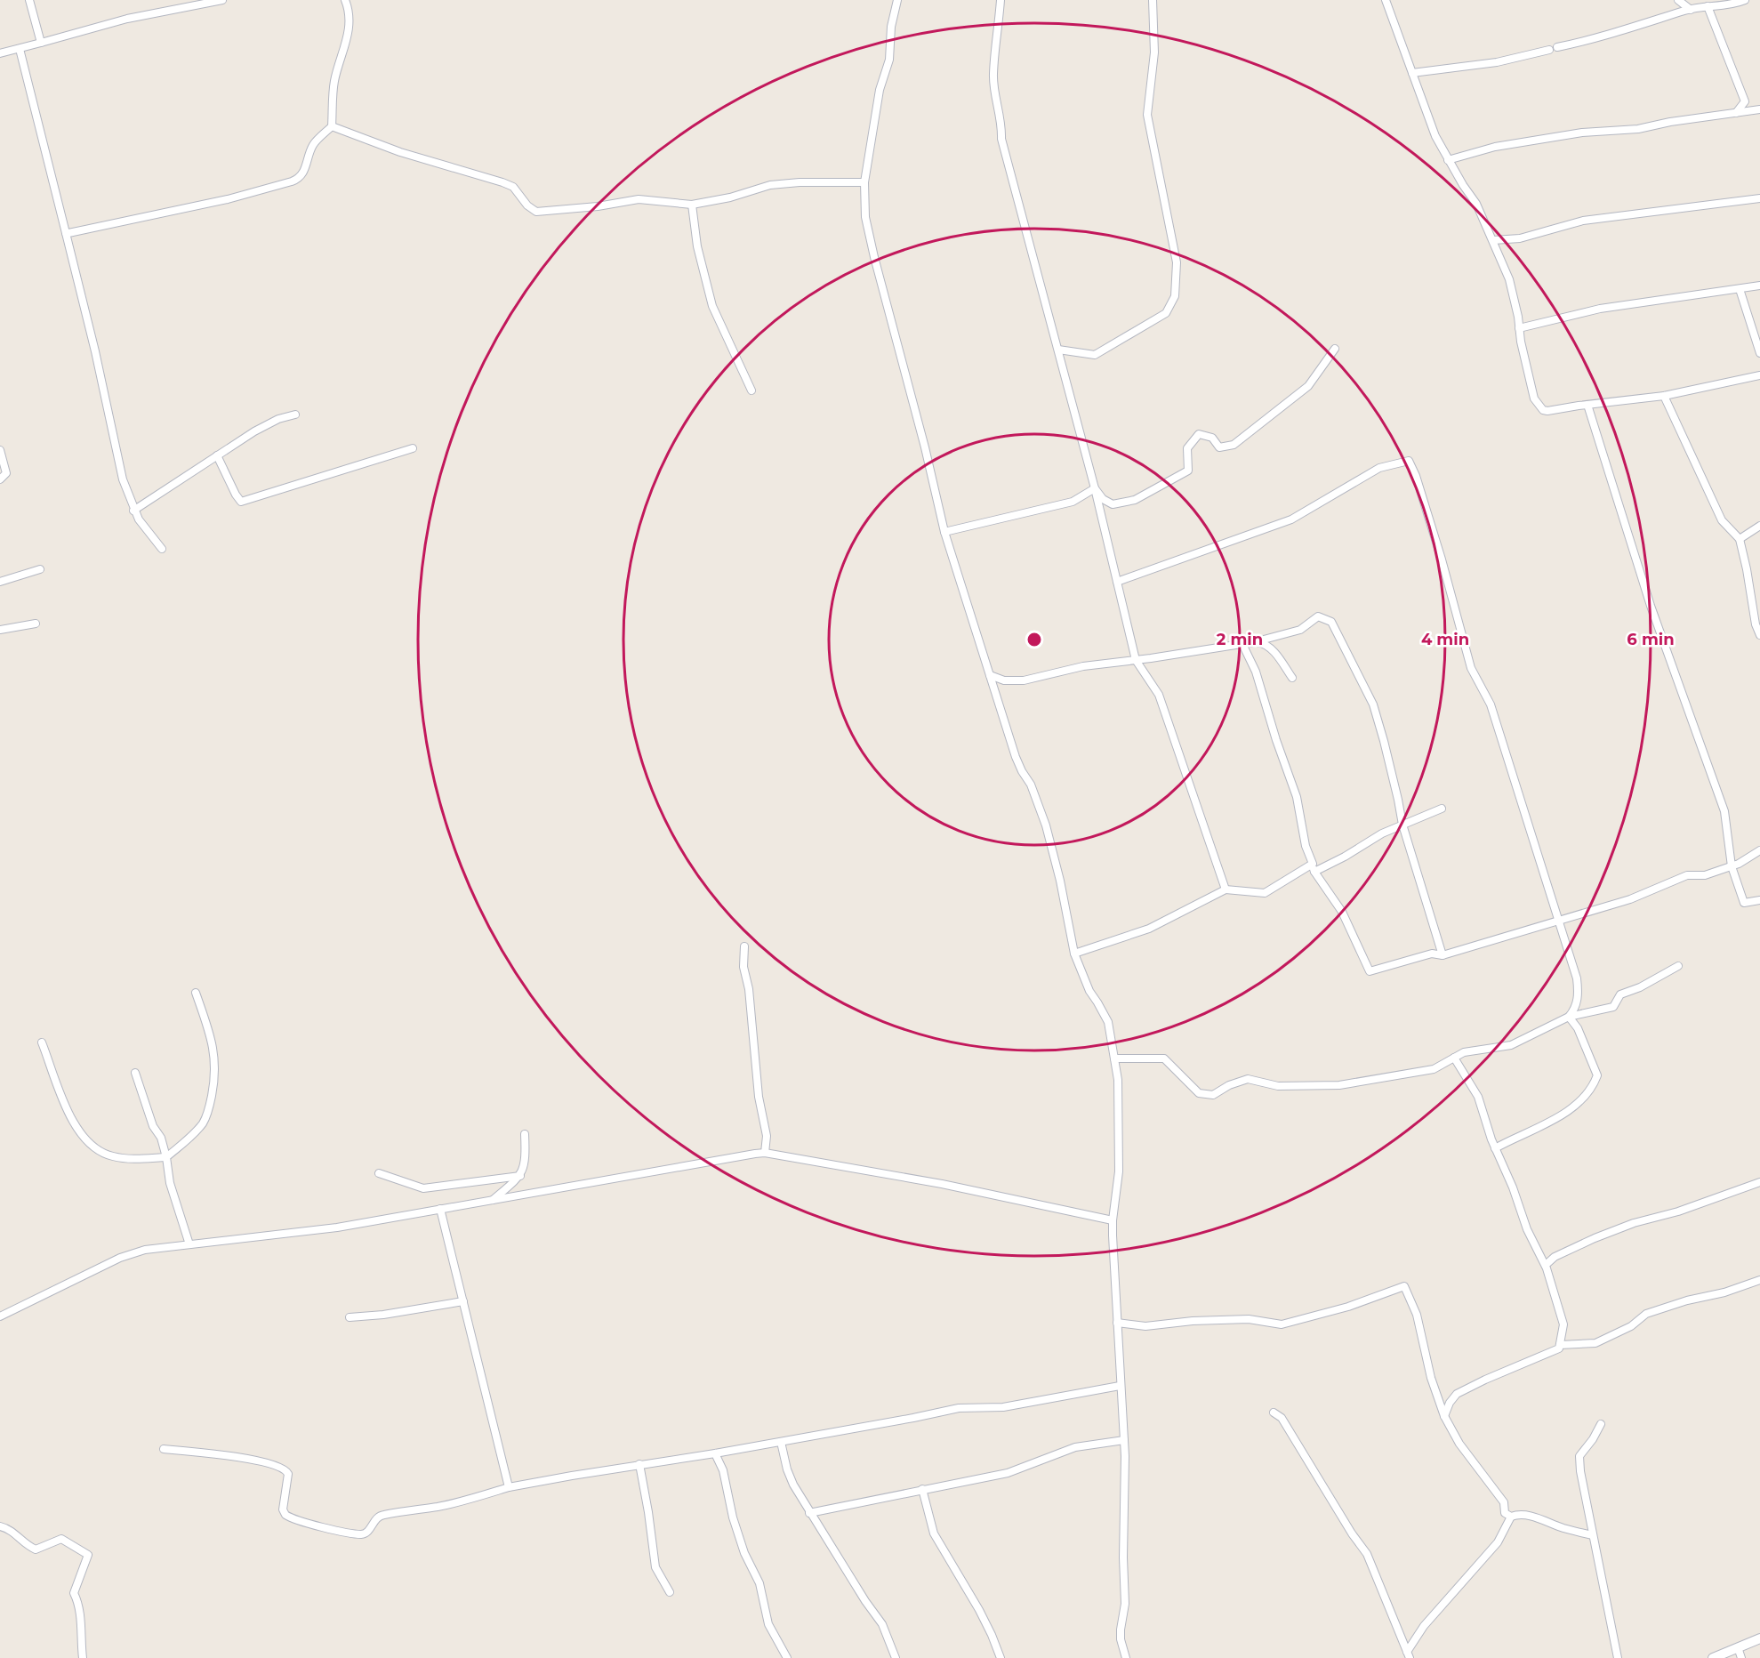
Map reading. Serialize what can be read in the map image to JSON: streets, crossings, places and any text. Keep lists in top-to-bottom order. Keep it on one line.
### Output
{"rings":["2 min","4 min","6 min"]}
